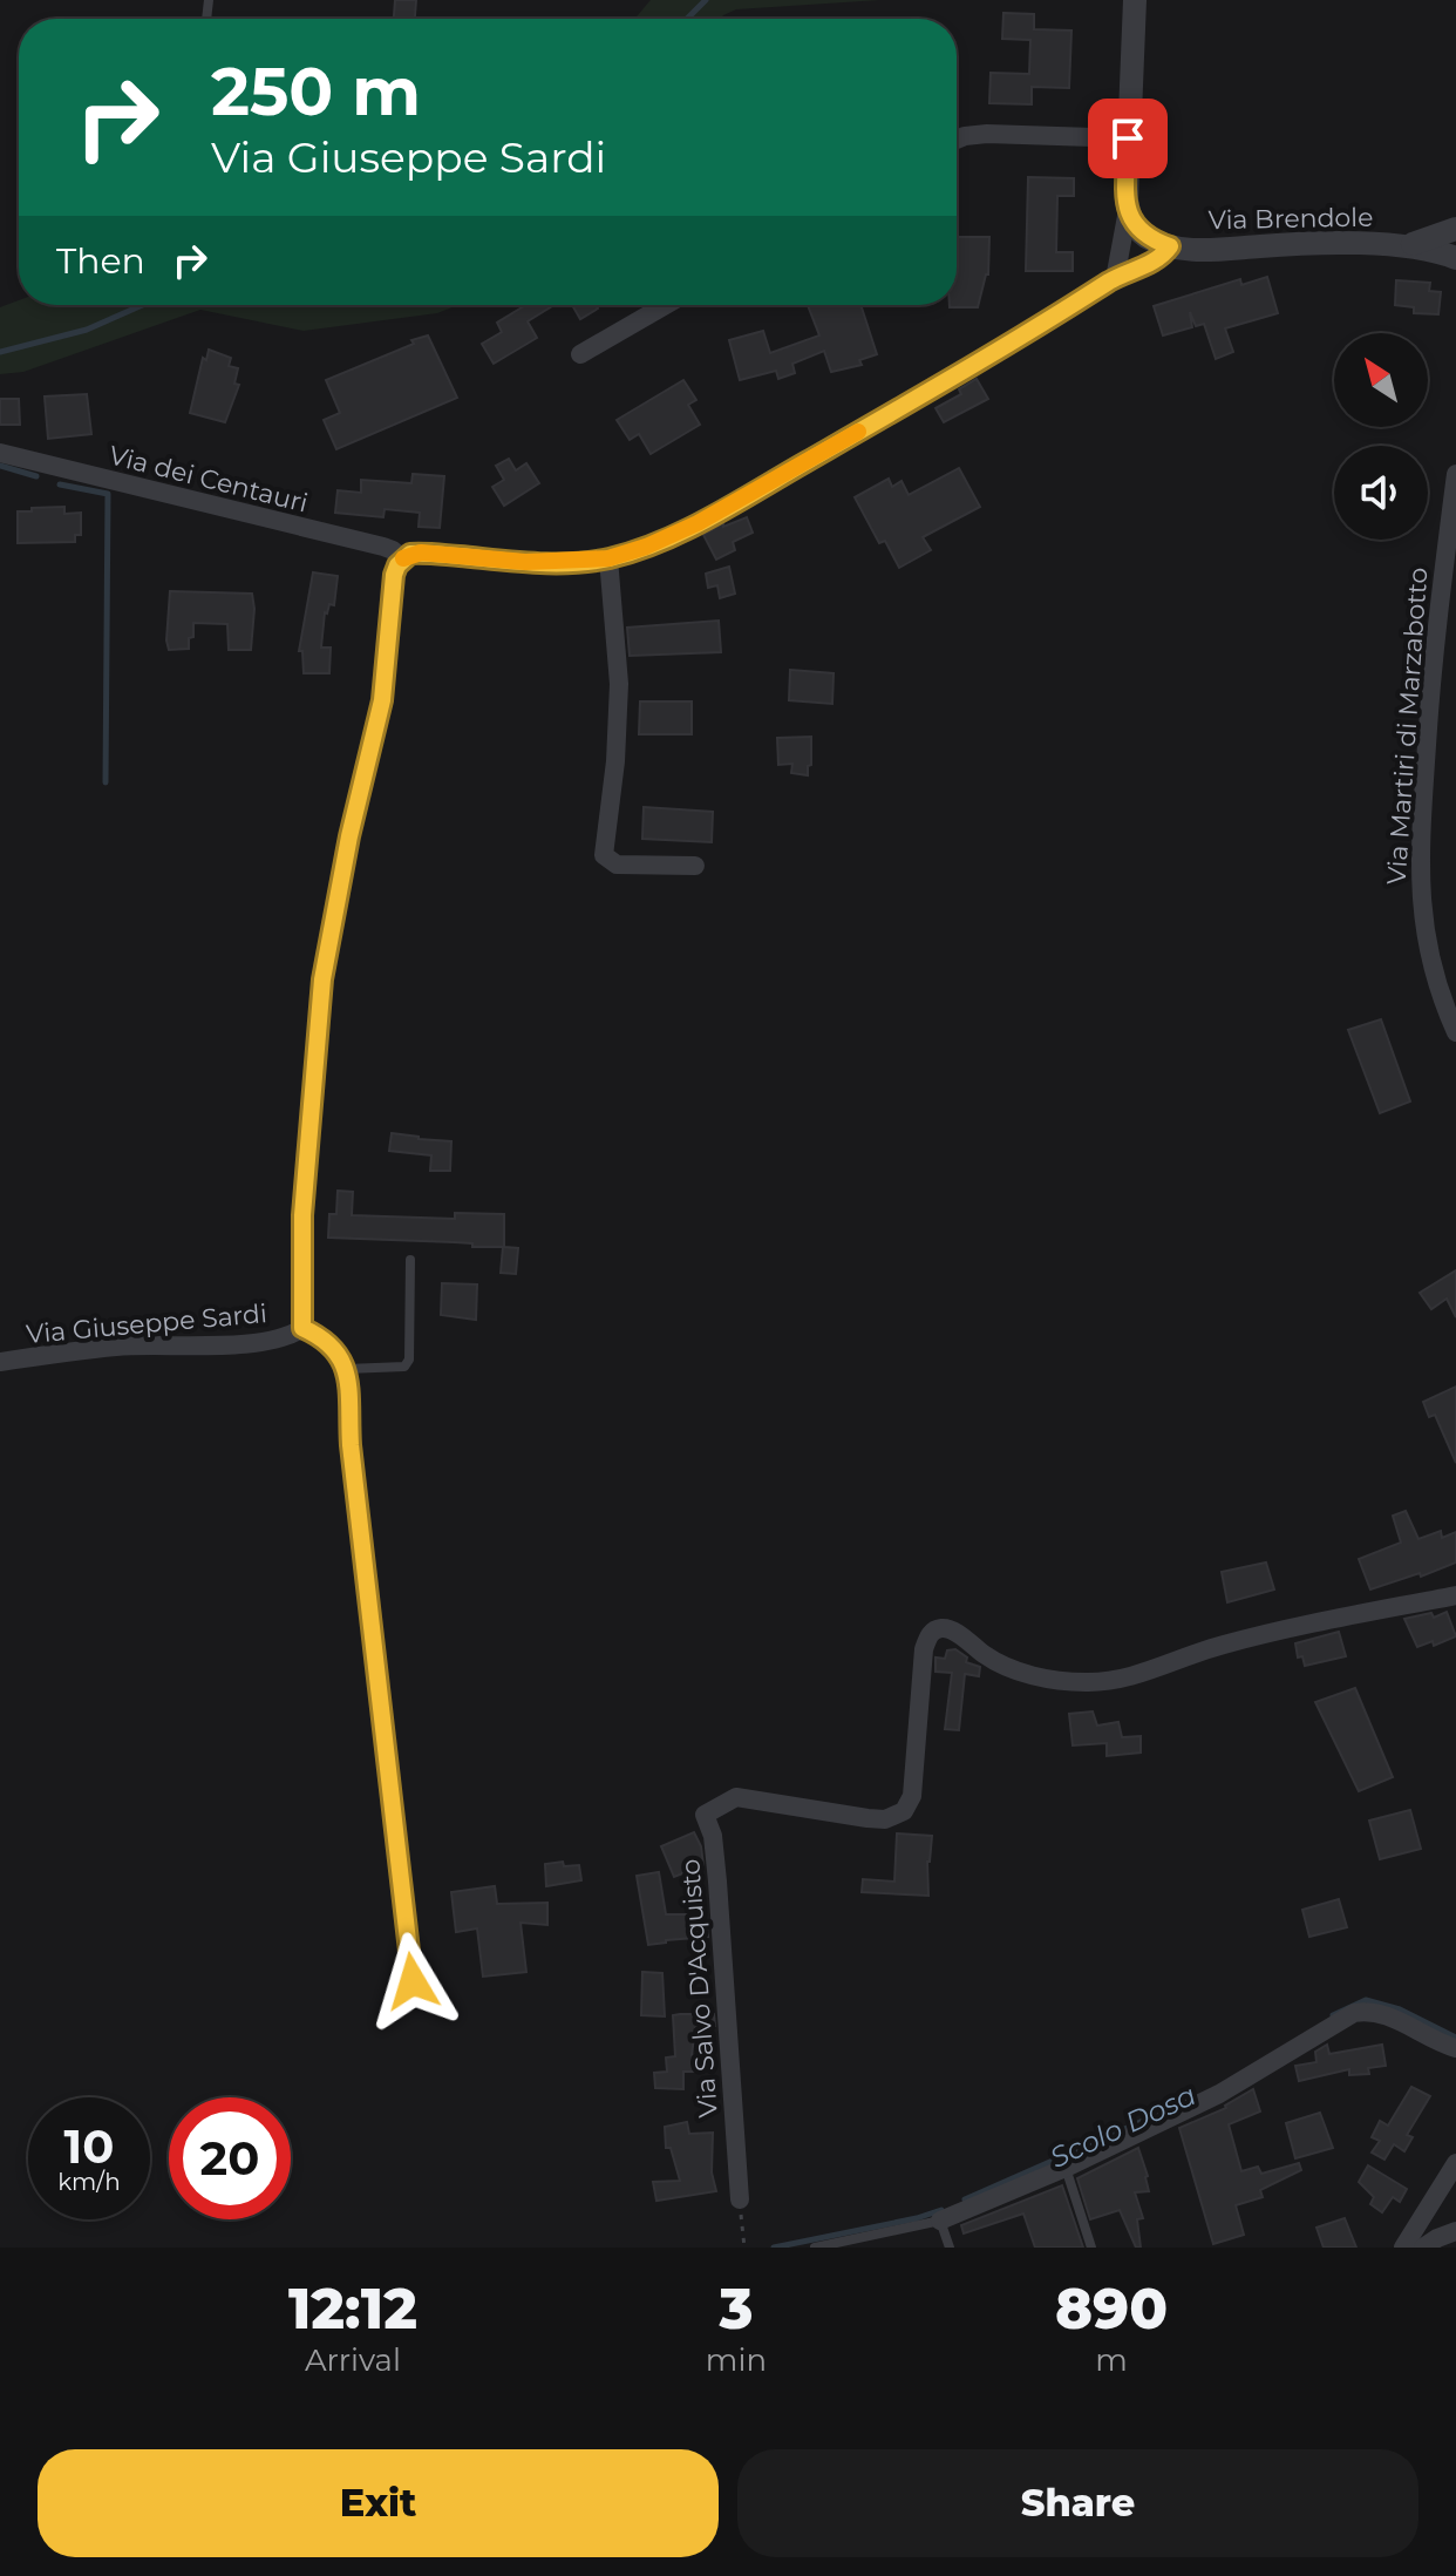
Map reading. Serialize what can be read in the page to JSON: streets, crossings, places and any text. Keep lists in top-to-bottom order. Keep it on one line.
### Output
{"streets":{"street":["Via Brendole","Via dei Centauri","Via Martiri di Marzabotto","Via Giuseppe Sardi","Via Salvo D'Acquisto"]},"crossings":[["Via dei Centauri","Via Giuseppe Sardi"]],"water":["Scolo Dosa"],"north":"top left","page":{"turn":["250 m","Via Giuseppe Sardi"],"then":"Then","speed":"10 km/h","limit":"20","eta":["12:12","Arrival","3","min","890","m"],"buttons":["Exit","Share"]}}
